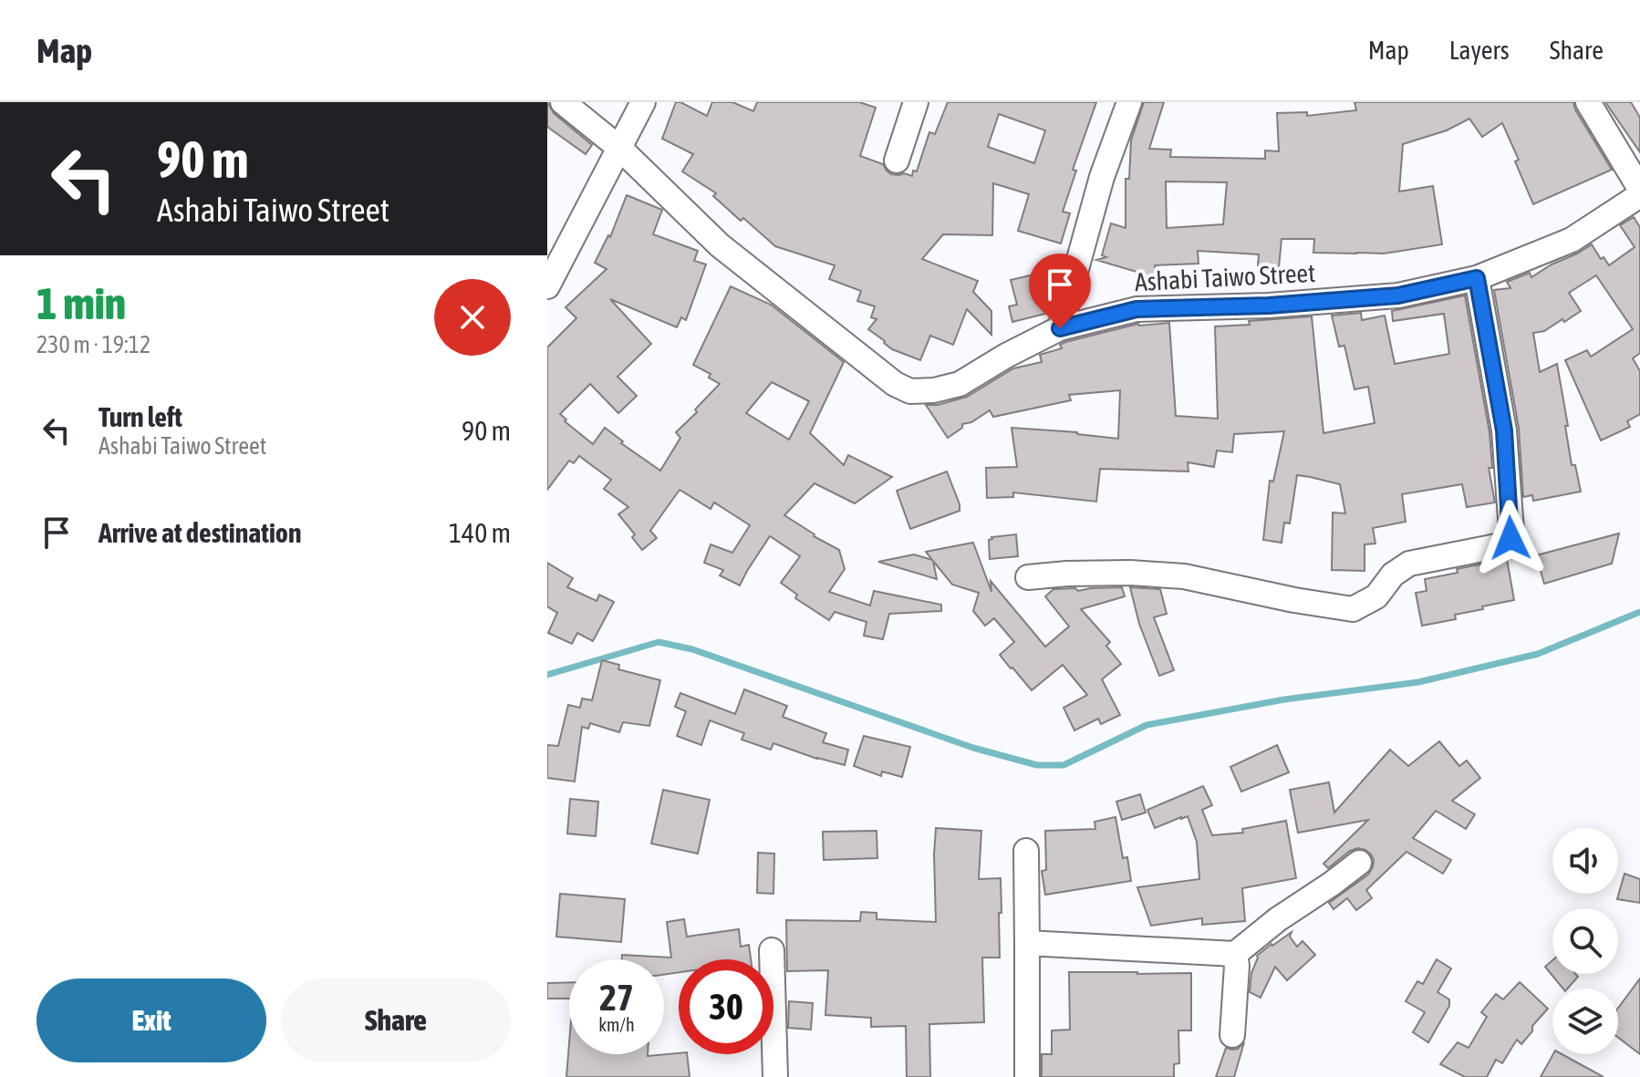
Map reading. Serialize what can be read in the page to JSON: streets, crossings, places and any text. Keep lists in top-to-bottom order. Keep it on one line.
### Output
{"streets":{"street":["Ashabi Taiwo Street"]},"page":{"header":"Map","nav":["Map","Layers","Share"],"turn":["90 m","Ashabi Taiwo Street"],"heading":["1 min","230 m · 19:12"],"list":[{"name":"Turn left","note":"Ashabi Taiwo Street","value":"90 m"},{"name":"Arrive at destination","value":"140 m"}],"speed":"27 km/h","limit":"30","buttons":["Exit","Share"]}}
